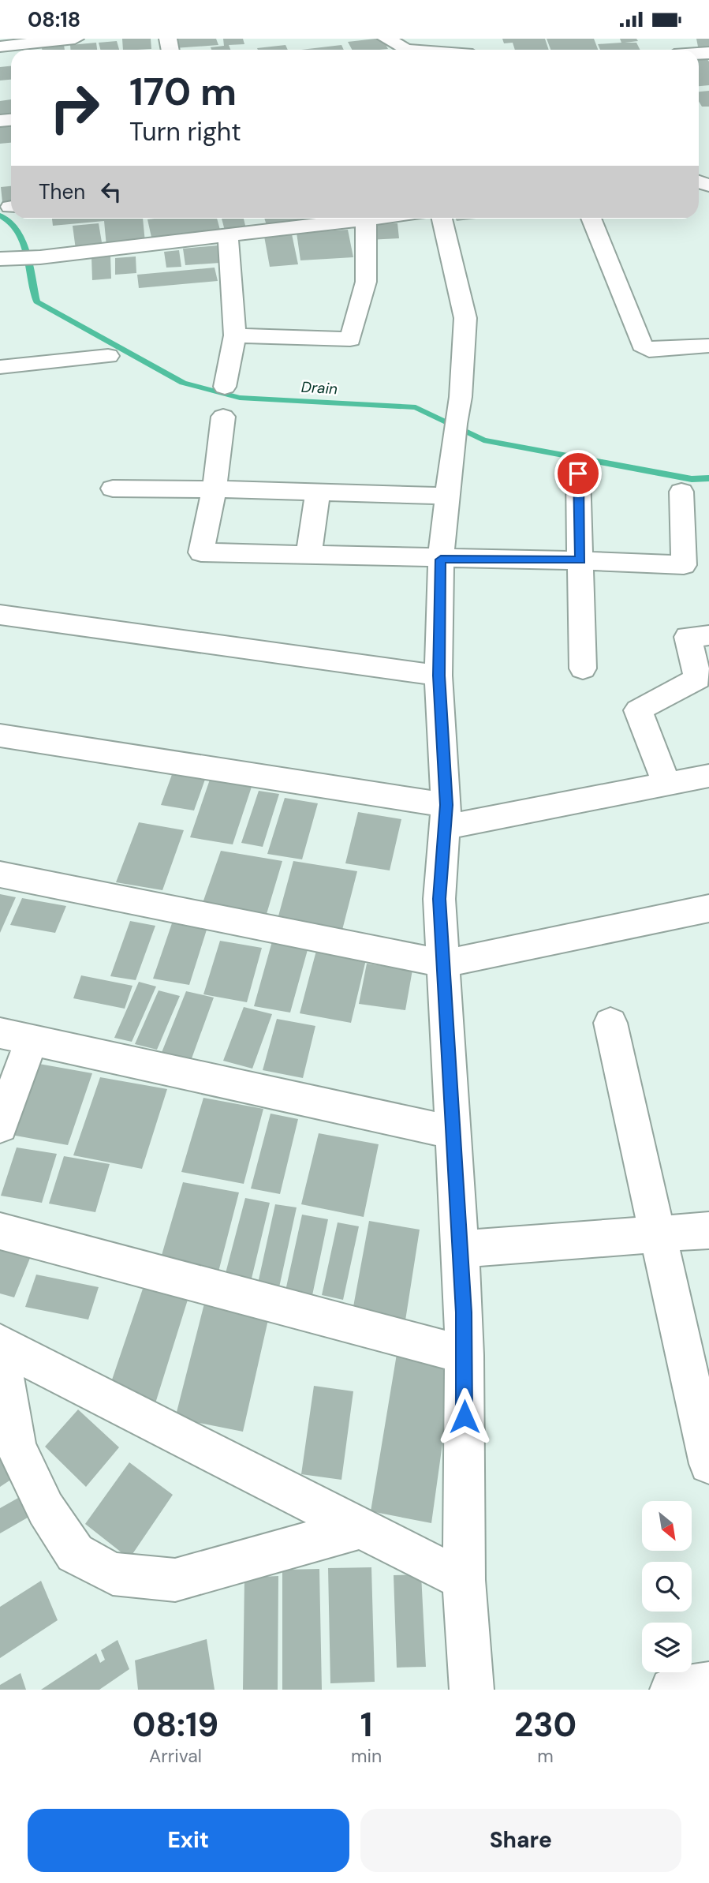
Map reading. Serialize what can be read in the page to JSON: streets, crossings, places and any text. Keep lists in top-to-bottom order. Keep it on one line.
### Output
{"water":["Drain"],"north":"bottom right","page":{"status":"08:18","turn":["170 m","Turn right"],"then":"Then","eta":["08:19","Arrival","1","min","230","m"],"buttons":["Exit","Share"]}}
